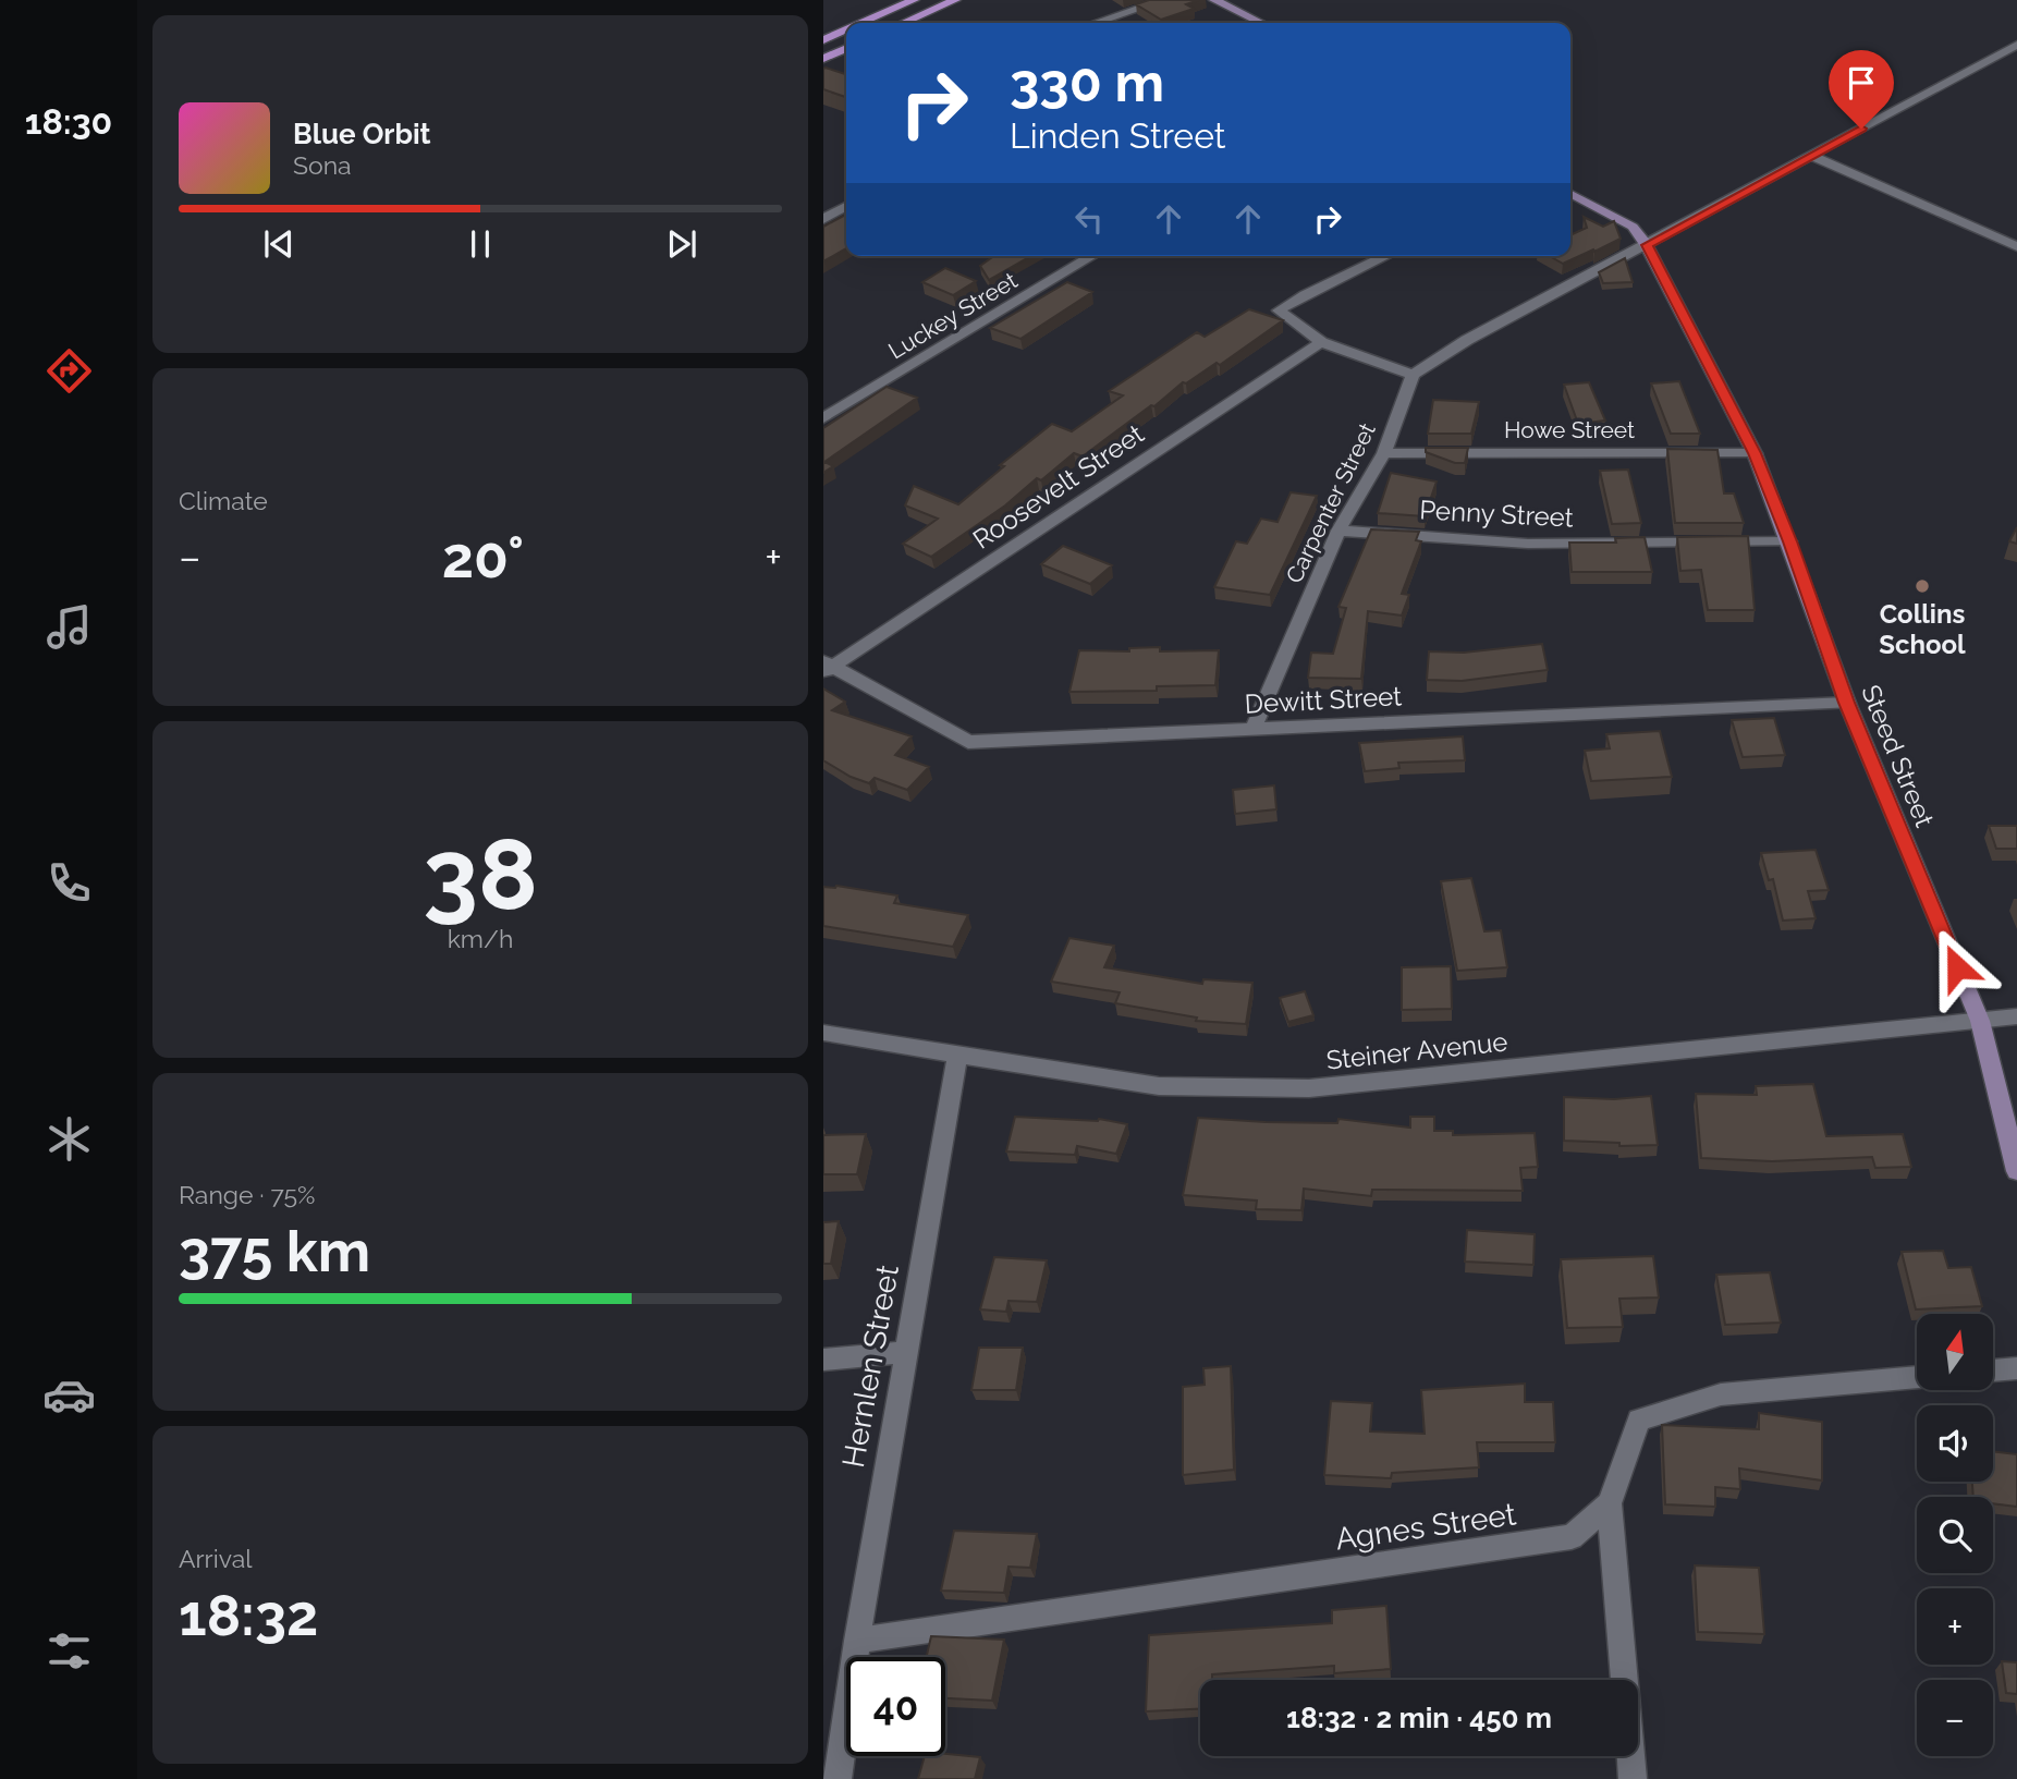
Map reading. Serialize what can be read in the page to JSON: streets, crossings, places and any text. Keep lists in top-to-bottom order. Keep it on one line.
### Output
{"streets":{"street":["Luckey Street","Howe Street","Roosevelt Street","Carpenter Street","Penny Street","Dewitt Street","Steed Street","Steiner Avenue","Hernlen Street","Agnes Street"]},"crossings":[["Howe Street","Carpenter Street"],["Howe Street","Steed Street"],["Roosevelt Street","Dewitt Street"],["Carpenter Street","Penny Street"],["Carpenter Street","Dewitt Street"],["Penny Street","Steed Street"],["Dewitt Street","Steed Street"],["Steed Street","Steiner Avenue"],["Steiner Avenue","Hernlen Street"],["Hernlen Street","Agnes Street"]],"places":["Collins School"],"north":"top","page":{"tabs":"18:30","turn":["330 m","Linden Street"],"song":["Blue Orbit","Sona"],"tile":["Climate",["38","km/h"],["Range · 75%","375 km"],["Arrival","18:32"]],"heat":["−","20°","+"],"map_buttons":["+","−"],"limit":"40","trip":"18:32 · 2 min · 450 m"}}
